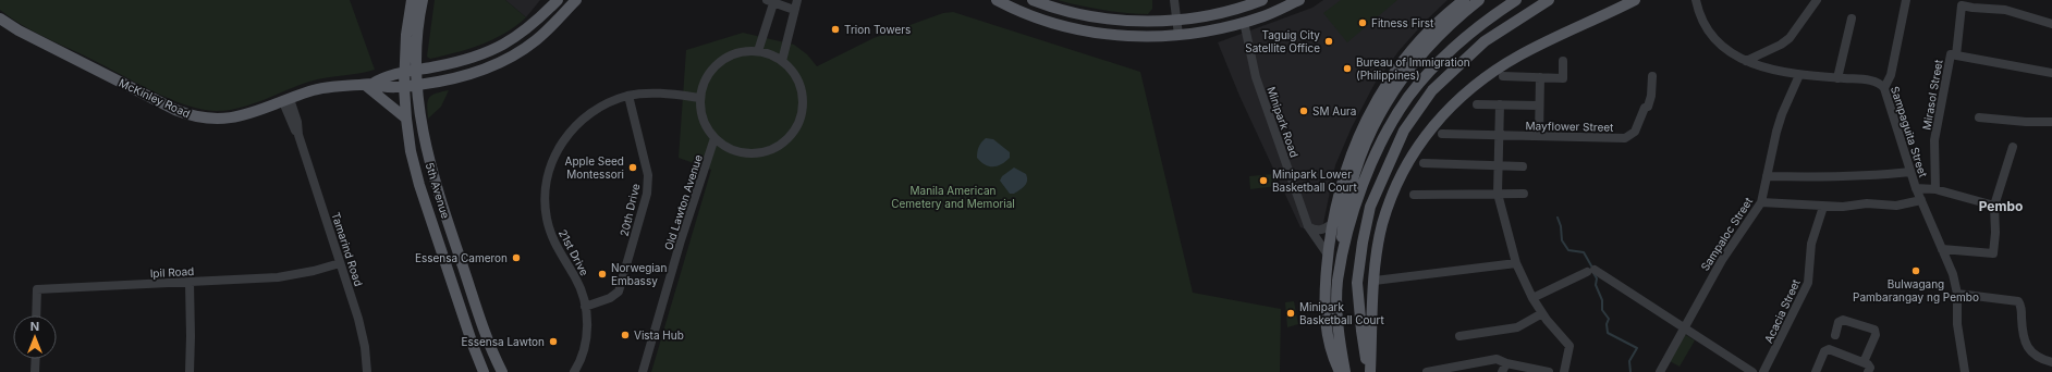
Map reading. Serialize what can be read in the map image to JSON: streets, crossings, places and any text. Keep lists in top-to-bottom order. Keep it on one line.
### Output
{"streets":{"main road":["McKinley Road","5th Avenue"],"street":["Mirasol Street","Minipark Road","Mayflower Street","Sampaguita Street","Old Lawton Avenue","20th Drive","Sampaloc Street","Tamarind Road","21st Drive","Ipil Road","Acacia Street"]},"crossings":[["McKinley Road","5th Avenue"],["McKinley Road","Tamarind Road"],["Sampaguita Street","Sampaloc Street"],["Old Lawton Avenue","21st Drive"],["20th Drive","21st Drive"],["Tamarind Road","Ipil Road"]],"districts":["Pembo"],"parks":["Manila American Cemetery and Memorial"],"places":["Fitness First","Trion Towers","Taguig City Satellite Office","Bureau of Immigration (Philippines)","SM Aura","Apple Seed Montessori","Minipark Lower Basketball Court","Essensa Cameron","Bulwagang Pambarangay ng Pembo","Norwegian Embassy","Minipark Basketball Court","Vista Hub","Essensa Lawton"],"north":"top"}
